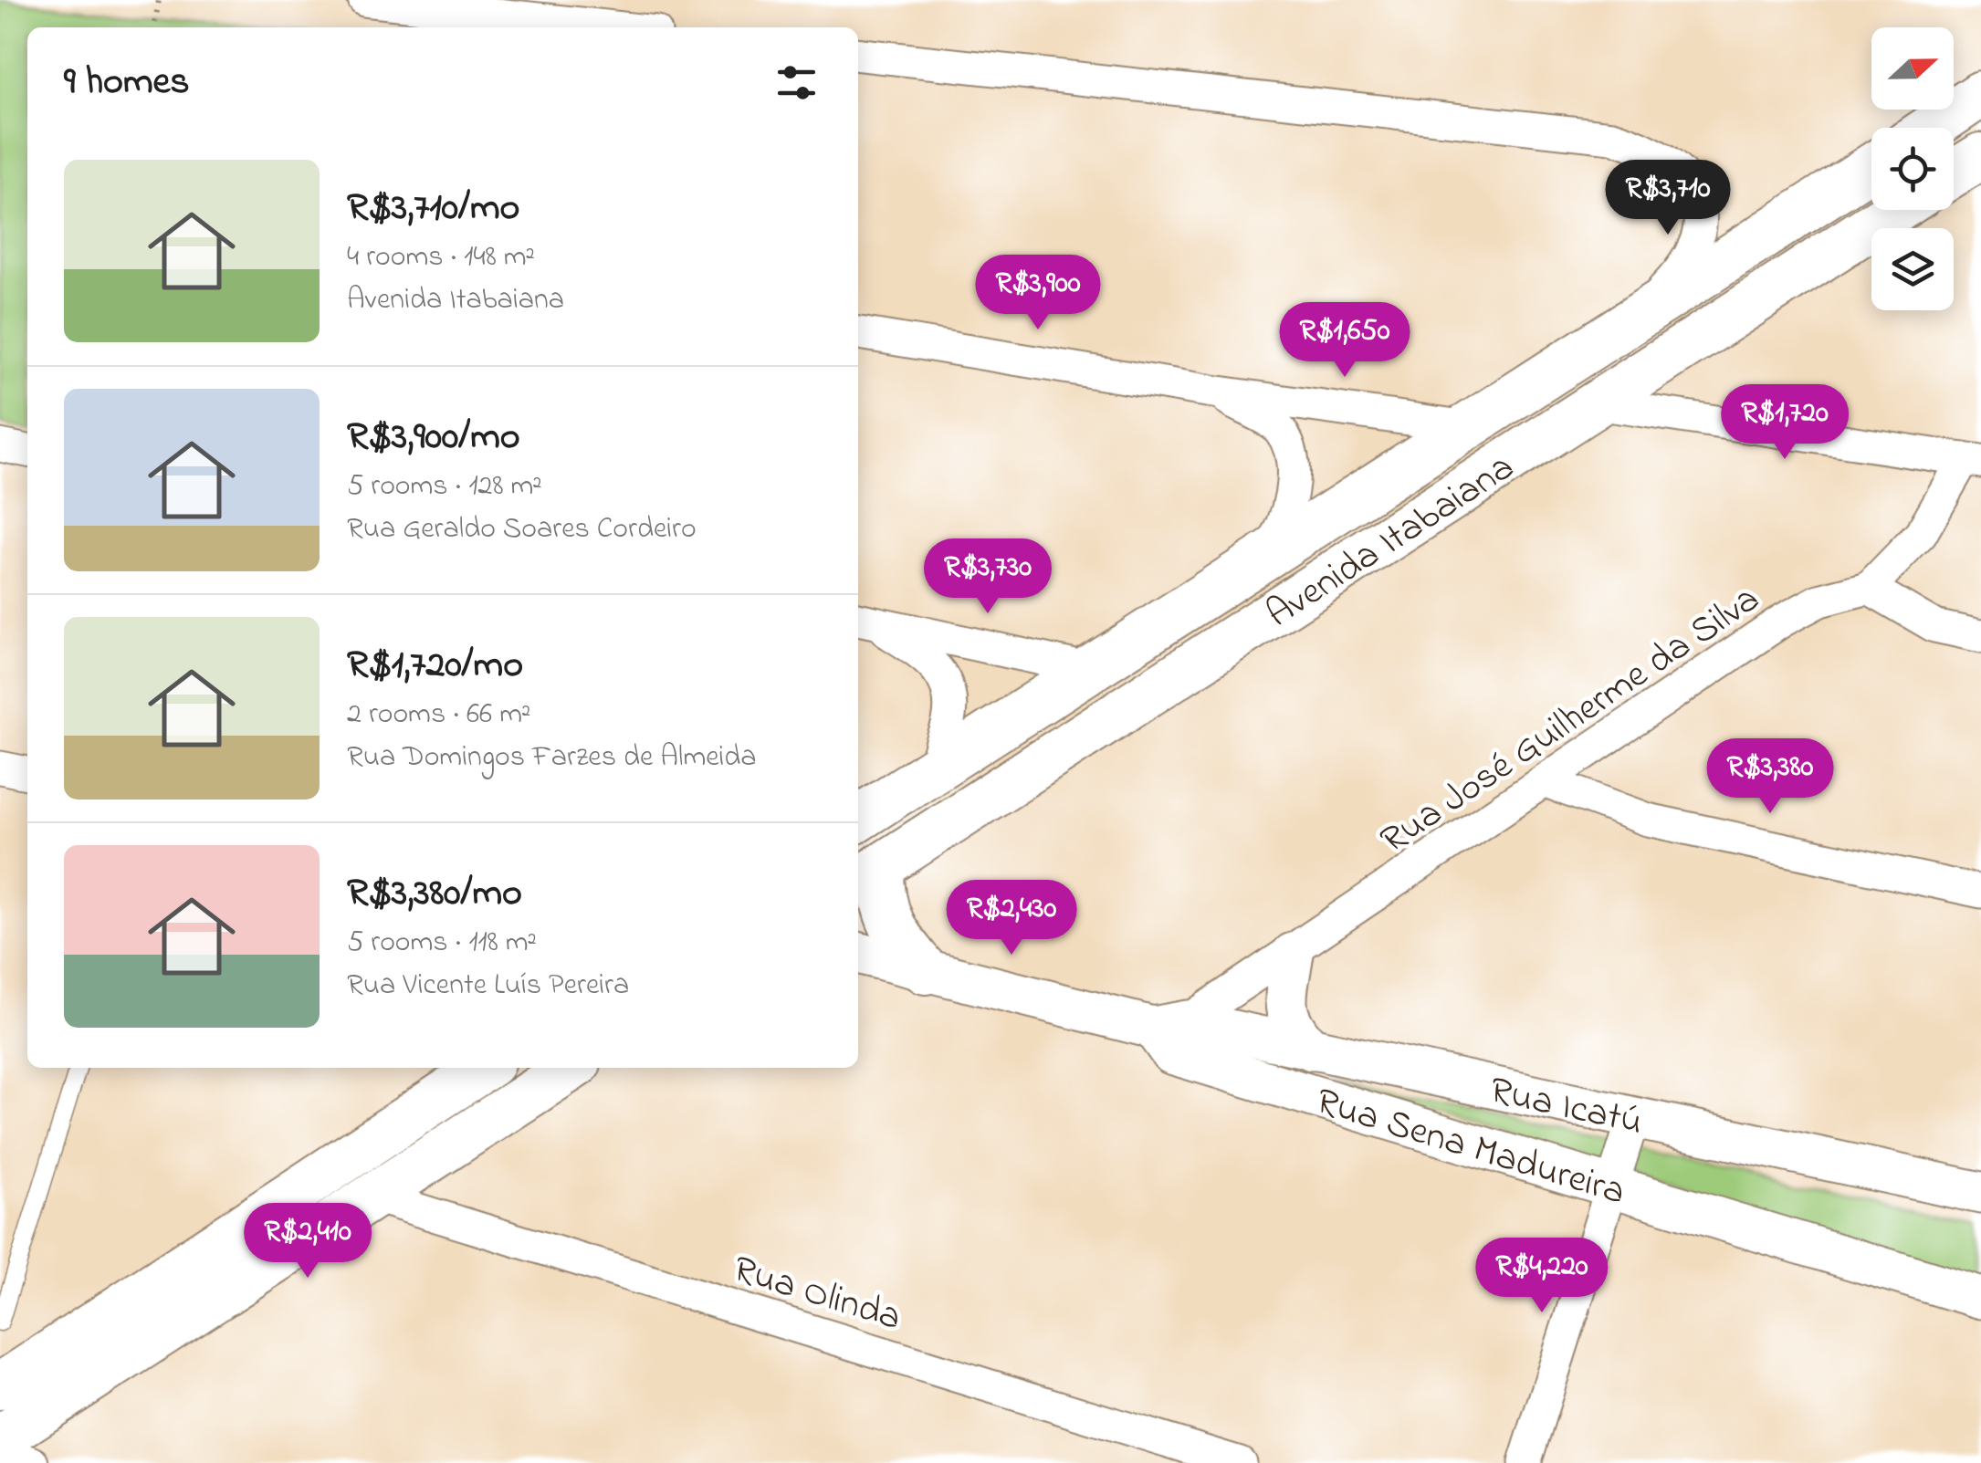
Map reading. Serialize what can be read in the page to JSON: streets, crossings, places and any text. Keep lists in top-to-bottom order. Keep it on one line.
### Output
{"streets":{"main road":["Avenida Itabaiana"],"street":["Rua José Guilherme da Silva","Rua Icatú","Rua Sena Madureira","Rua Olinda"]},"crossings":[["Rua José Guilherme da Silva","Rua Icatú"],["Rua José Guilherme da Silva","Rua Sena Madureira"],["Rua Icatú","Rua Sena Madureira"]],"north":"right","page":{"heading":"9 homes","list":[{"name":"R$3,710/mo","note":"4 rooms · 148 m² · Avenida Itabaiana"},{"name":"R$3,900/mo","note":"5 rooms · 128 m² · Rua Geraldo Soares Cordeiro"},{"name":"R$1,720/mo","note":"2 rooms · 66 m² · Rua Domingos Farzes de Almeida"},{"name":"R$3,380/mo","note":"5 rooms · 118 m² · Rua Vicente Luís Pereira"}],"price":["R$3,710","R$3,900","R$1,650","R$1,720","R$3,730","R$3,380","R$2,430","R$2,410","R$4,220"]}}
